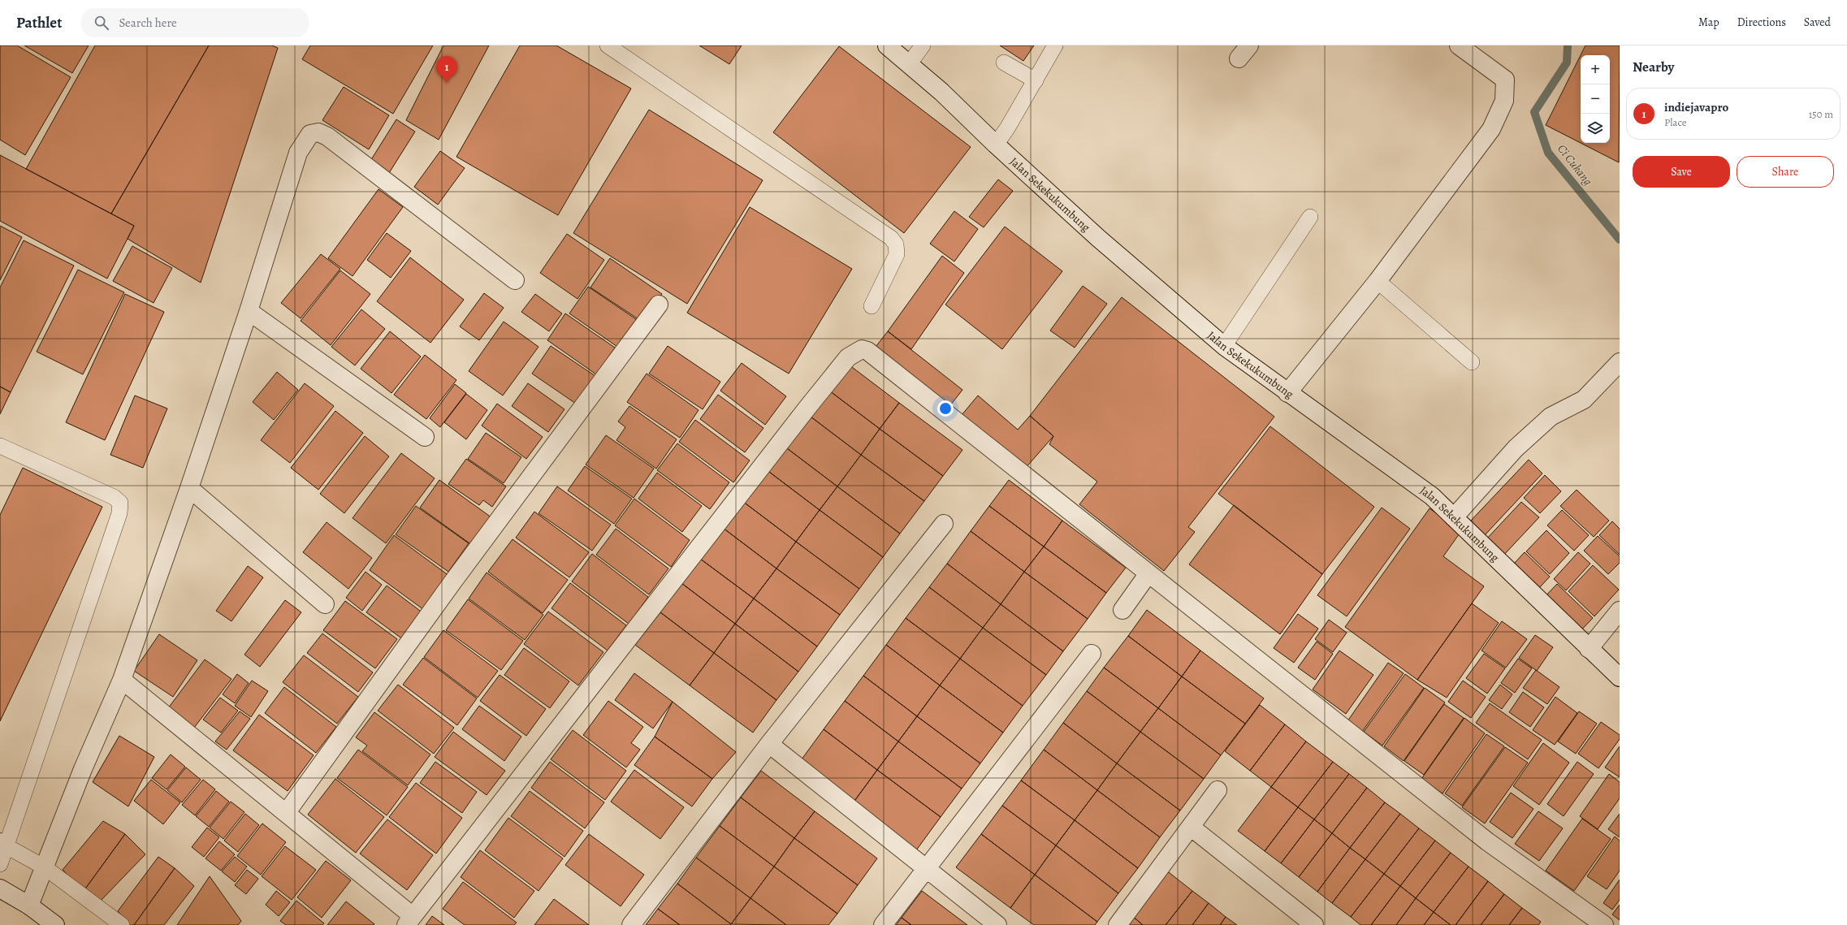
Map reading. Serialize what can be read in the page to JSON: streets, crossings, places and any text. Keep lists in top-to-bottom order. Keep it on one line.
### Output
{"streets":{"street":["Jalan Sekekukumbung"]},"water":["Ci Cukang"],"page":{"header":"Pathlet","search":"Search here","nav":["Map","Directions","Saved"],"heading":"Nearby","map_buttons":["+","−"],"pins":"1","list":[{"mark":"1","name":"indiejavapro","note":"Place","value":"150 m"}],"buttons":["Save","Share"]}}
